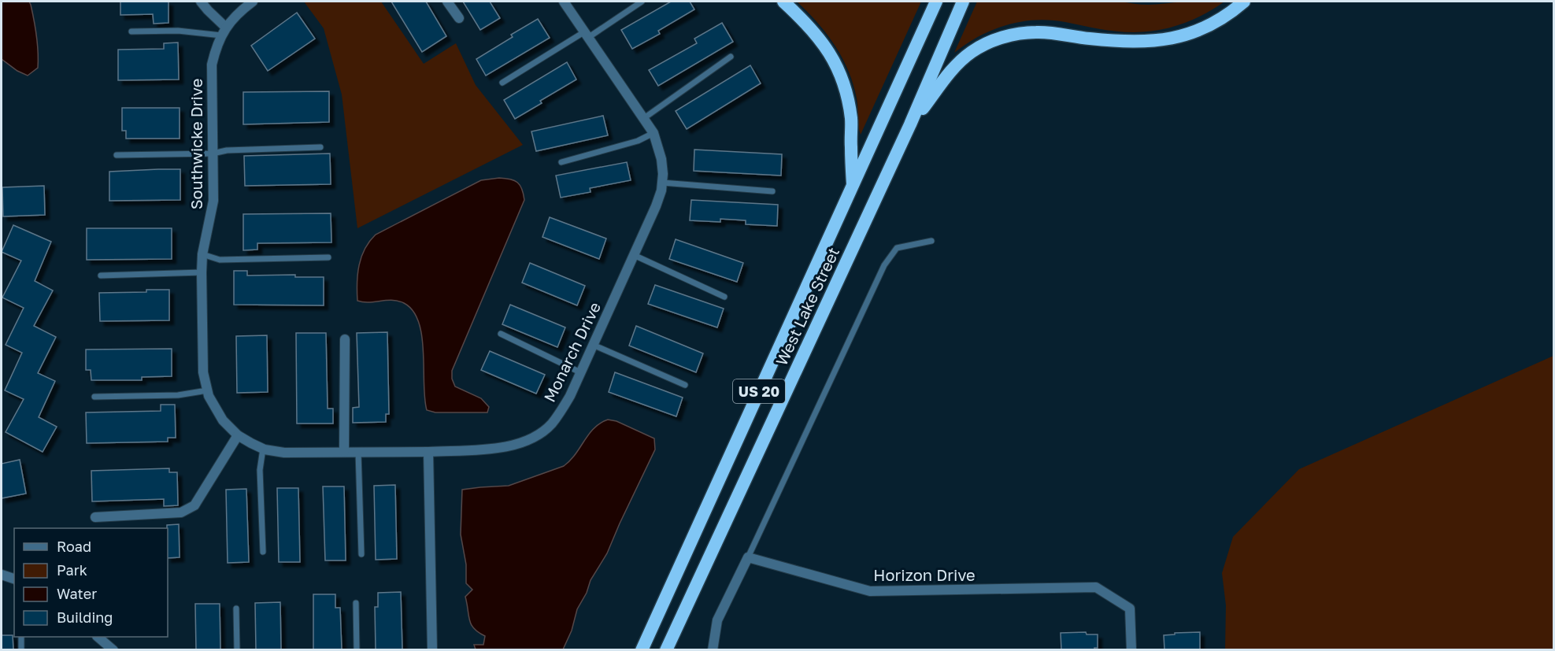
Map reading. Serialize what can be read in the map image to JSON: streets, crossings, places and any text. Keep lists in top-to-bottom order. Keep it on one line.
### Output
{"streets":{"highway":["West Lake Street","US 20"],"street":["Southwicke Drive","Monarch Drive","Horizon Drive"]},"crossings":[["Southwicke Drive","Monarch Drive"]],"legend":["Road","Park","Water","Building"]}
